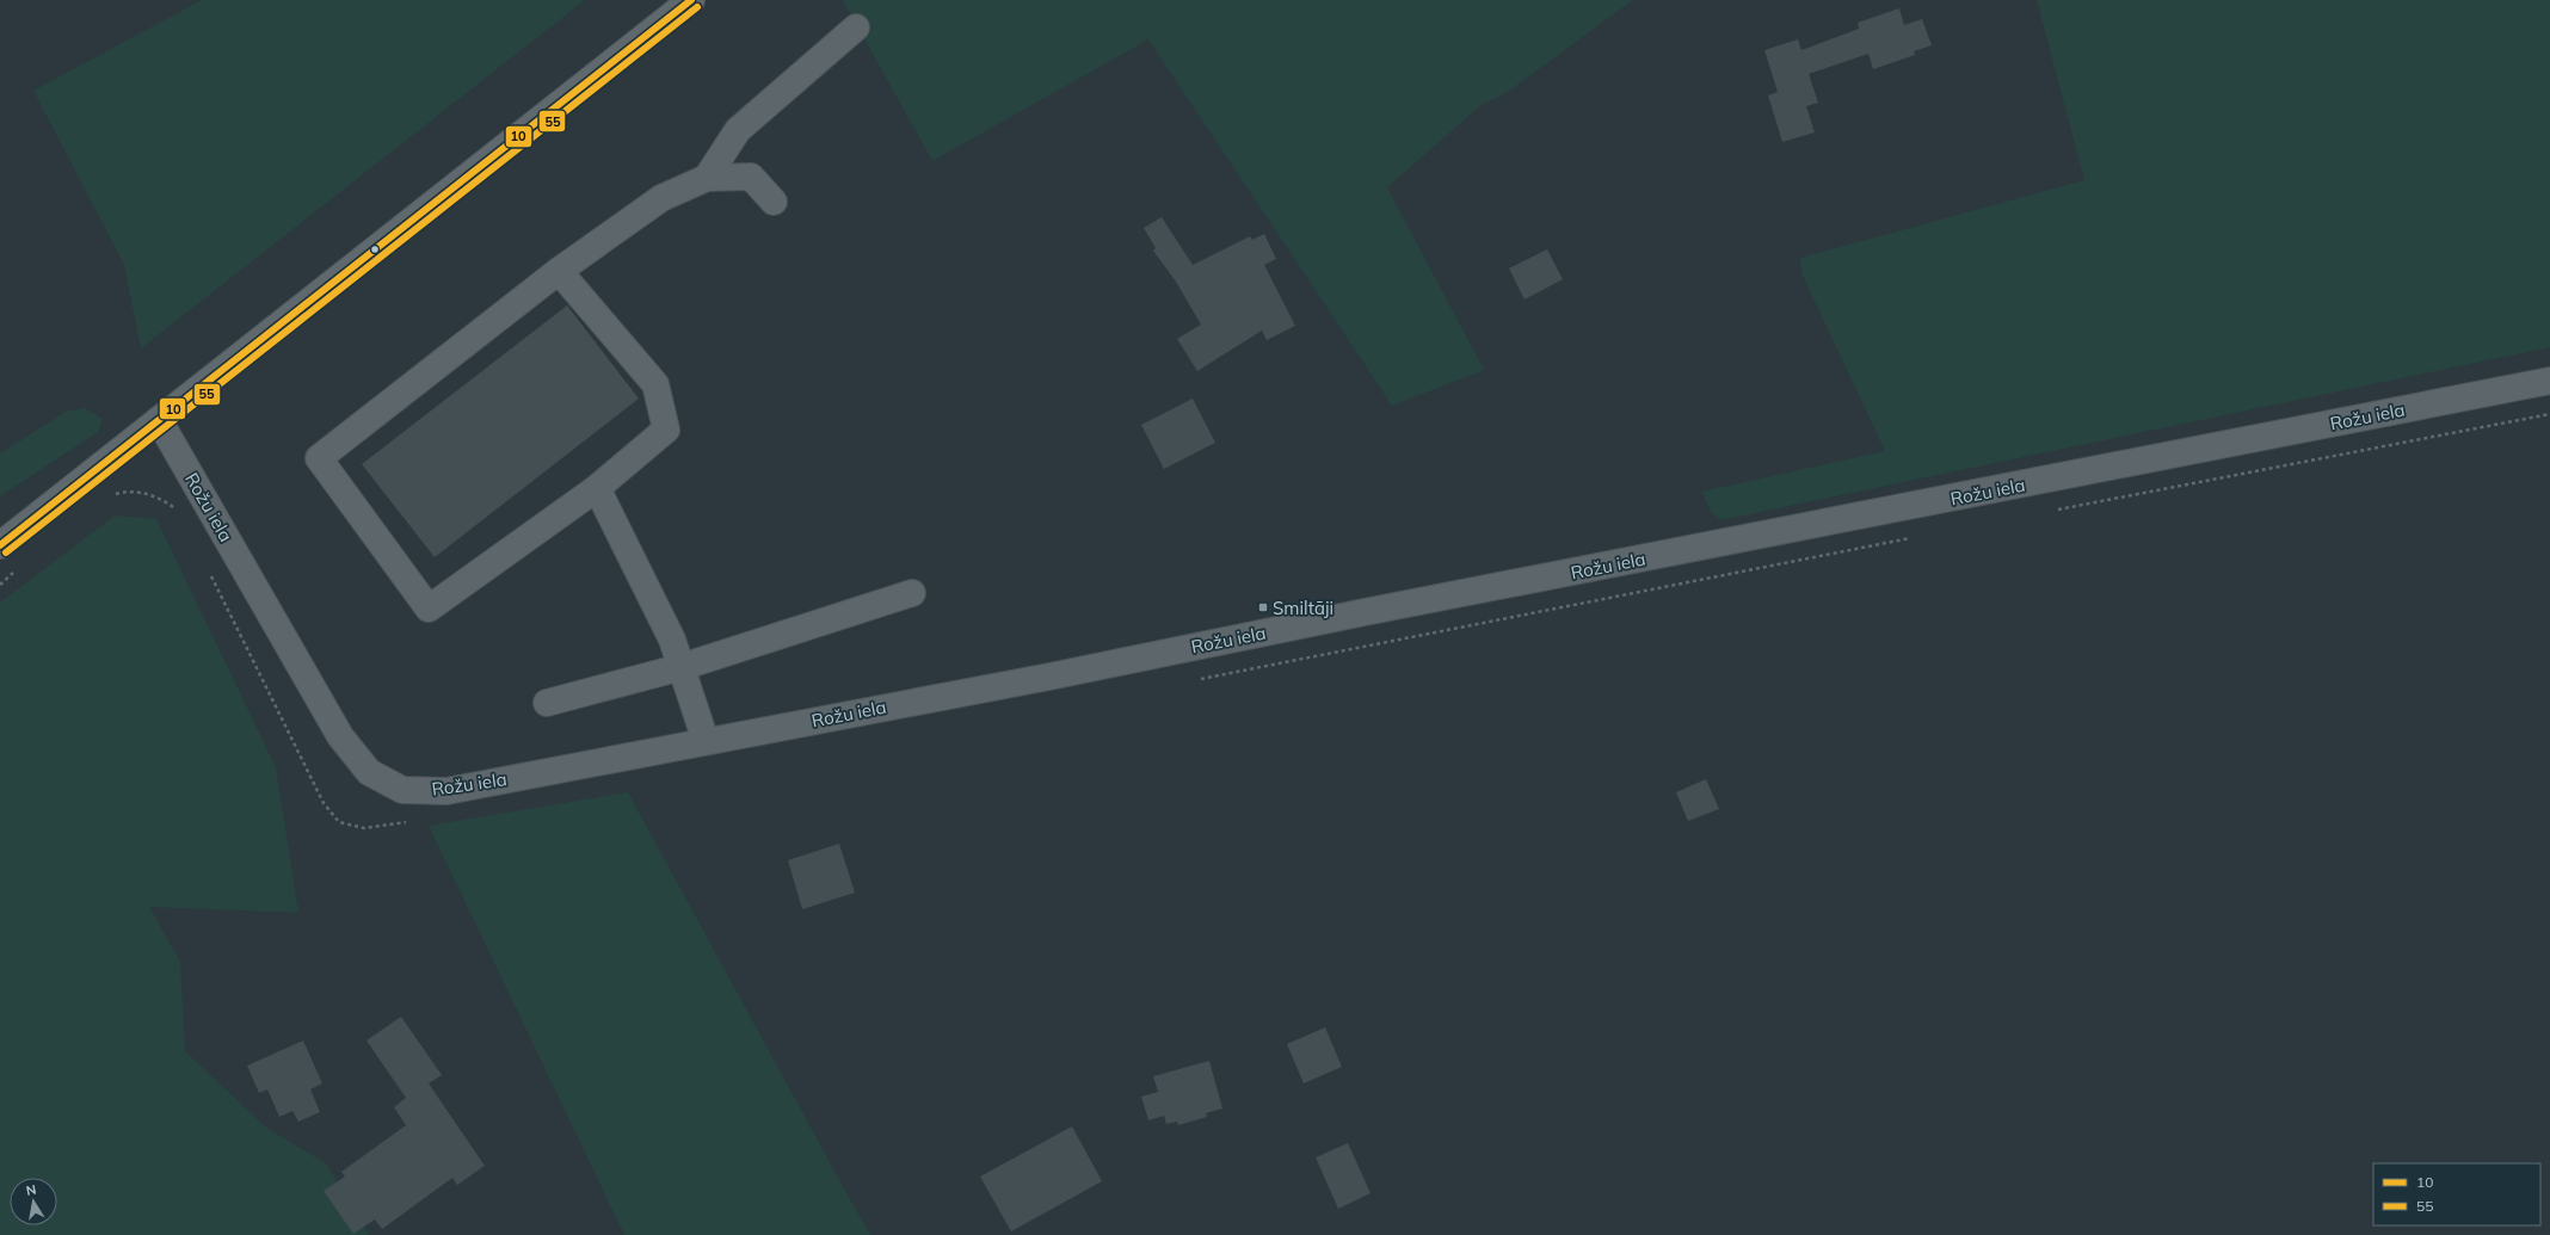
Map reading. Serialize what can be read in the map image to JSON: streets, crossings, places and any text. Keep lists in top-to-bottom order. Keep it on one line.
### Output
{"streets":{"street":["Rožu iela"]},"places":{"transit":["Smiltāji"]},"lines":["transit line 10","transit line 55"],"legend":["10","55"],"north":"top"}
